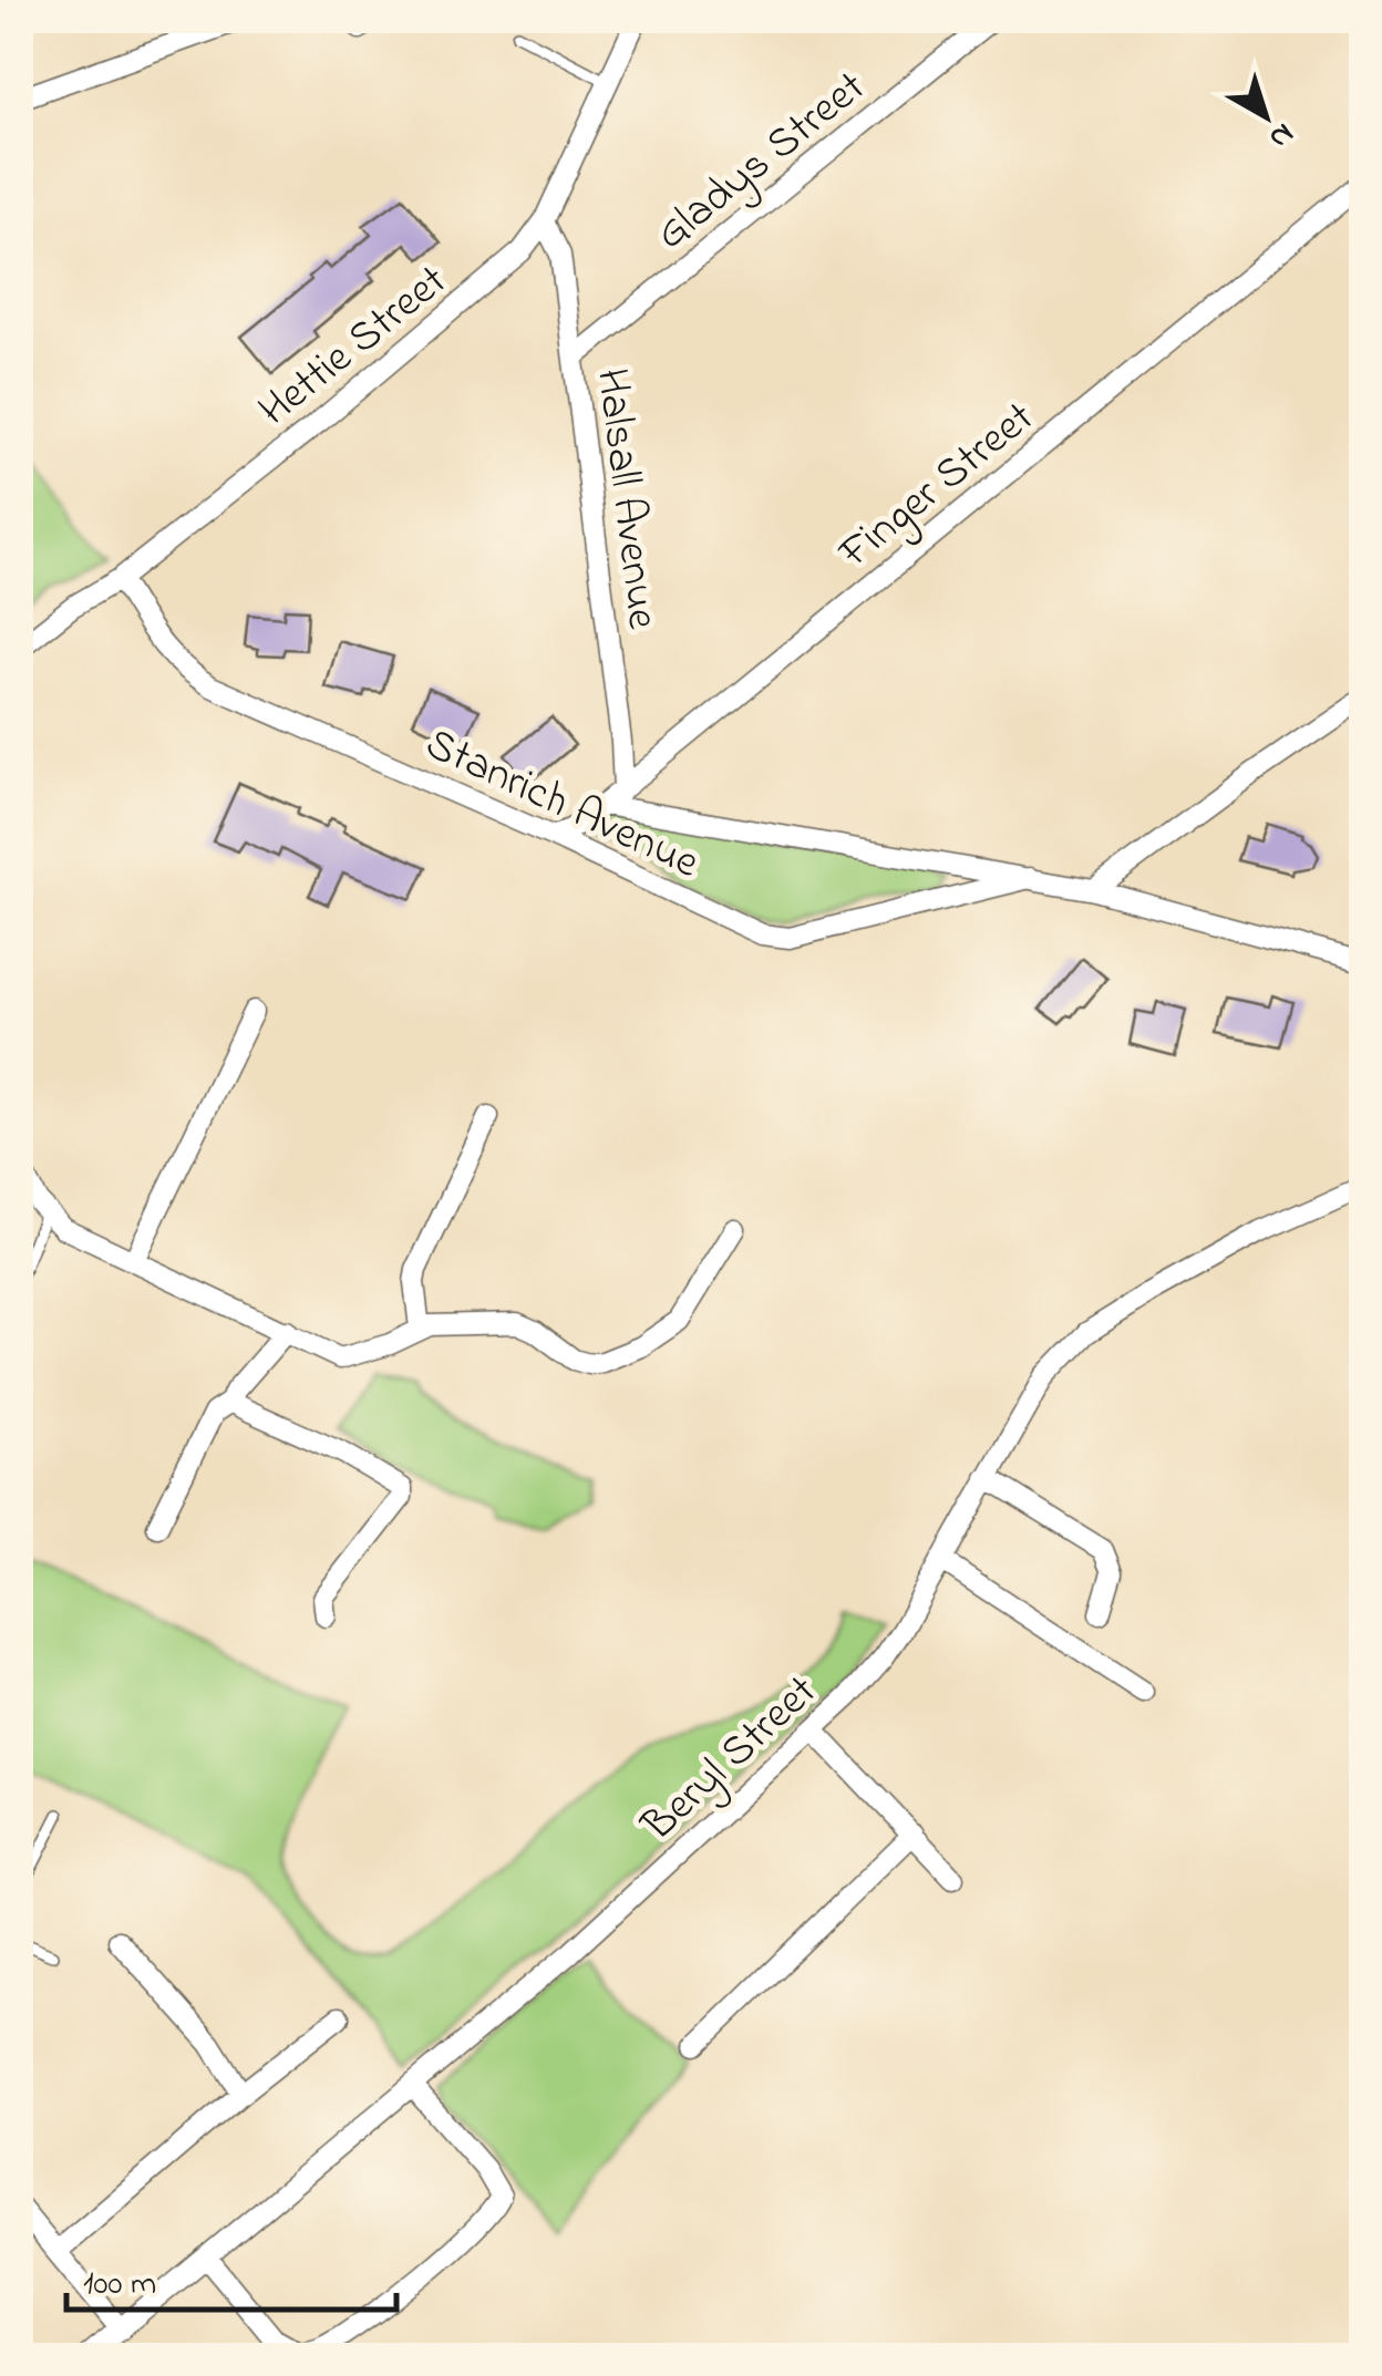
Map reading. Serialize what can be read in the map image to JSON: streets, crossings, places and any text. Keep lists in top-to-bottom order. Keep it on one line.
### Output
{"streets":{"street":["Gladys Street","Hettie Street","Finger Street","Halsall Avenue","Stanrich Avenue","Beryl Street"]},"crossings":[["Gladys Street","Halsall Avenue"],["Hettie Street","Halsall Avenue"],["Hettie Street","Stanrich Avenue"],["Finger Street","Halsall Avenue"],["Finger Street","Stanrich Avenue"]],"scale_bar":"100 m","north":"bottom right"}
